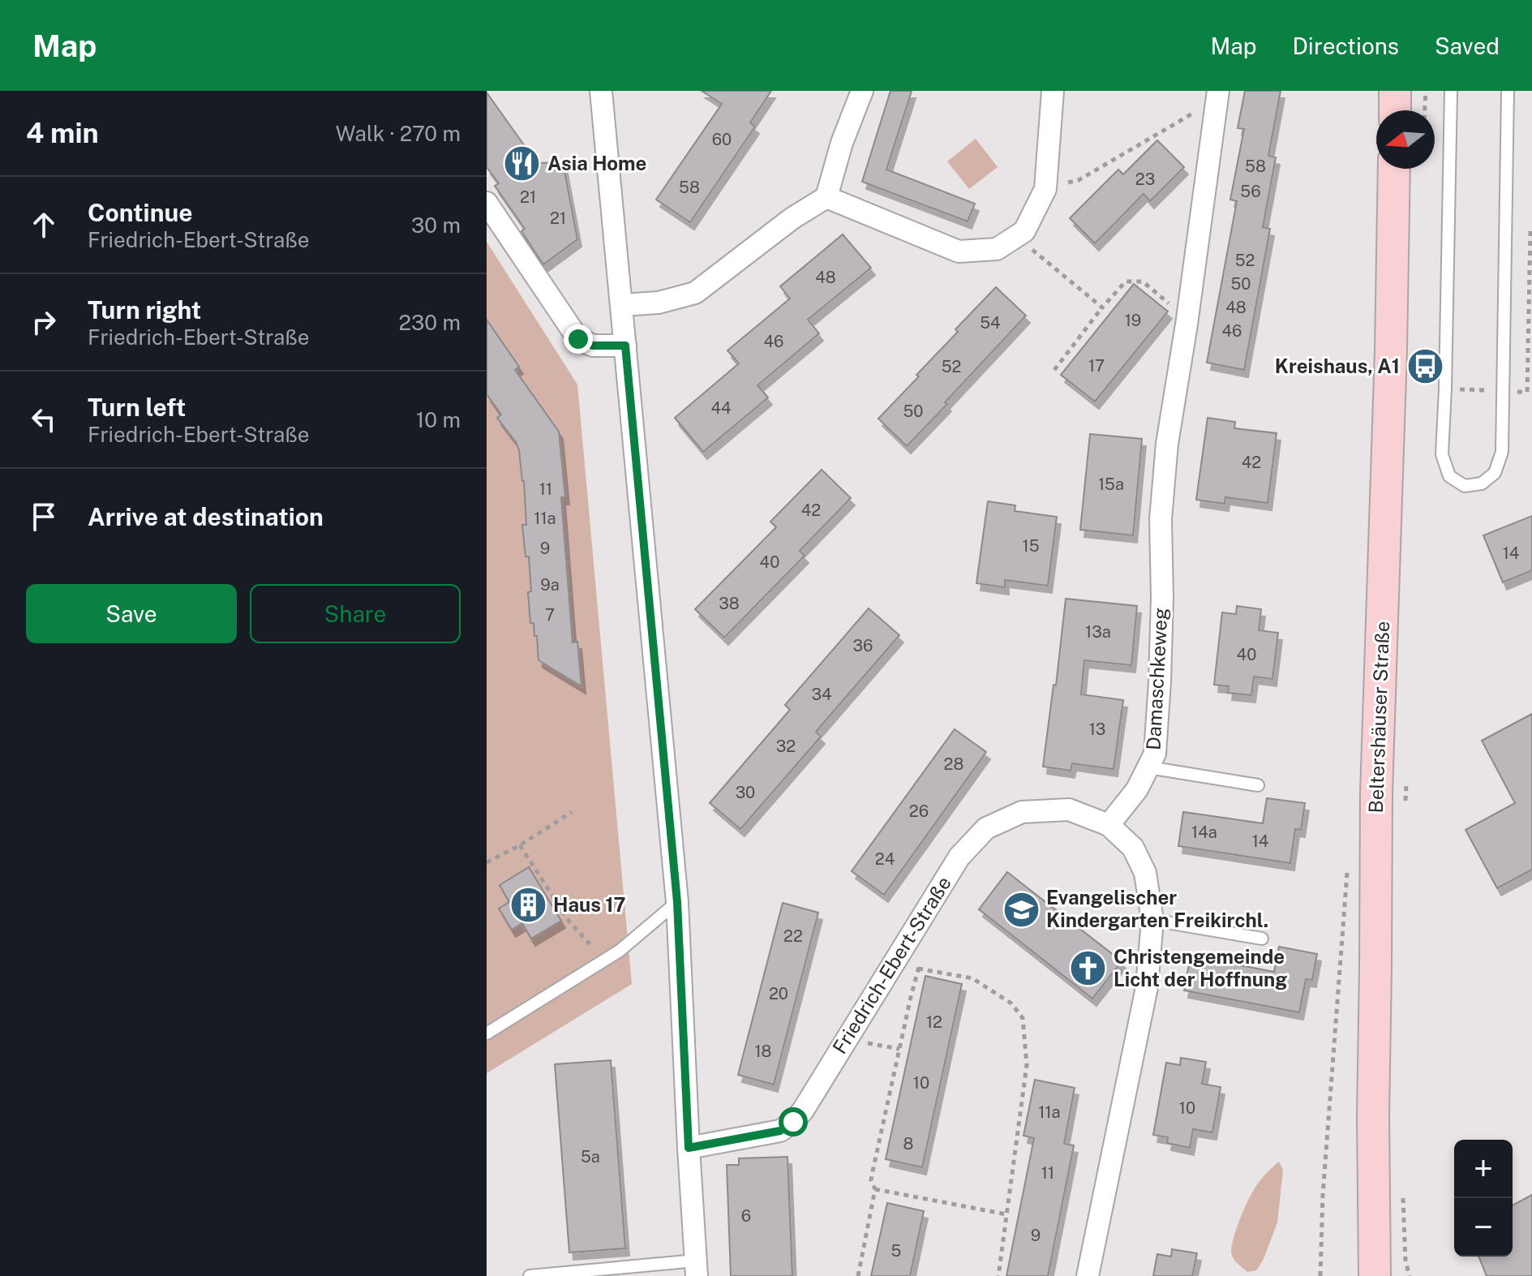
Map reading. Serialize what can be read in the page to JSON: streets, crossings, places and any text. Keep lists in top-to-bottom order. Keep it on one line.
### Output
{"streets":{"main road":["Beltershäuser Straße"],"street":["Damaschkeweg","Friedrich-Ebert-Straße"]},"crossings":[["Damaschkeweg","Friedrich-Ebert-Straße"]],"places":{"restaurant":["Asia Home"],"bus stop":["Kreishaus, A1"],"building":["Haus 17"],"school or university":["Evangelischer Kindergarten Freikirchl."],"church":["Christengemeinde Licht der Hoffnung"]},"house_numbers":["60","58","23","58","56","21","21","52","48","50","48","19","54","46","46","17","52","44","50","42","15a","11","42","11a","15","9","14","40","9a","38","7","13a","36","40","34","13","32","28","30","26","14a","14","24","22","20","12","18","10","10","11a","8","5a","11","6","9","5"],"north":"left","page":{"header":"Map","nav":["Map","Directions","Saved"],"heading":["4 min","Walk · 270 m"],"list":[["Continue","Friedrich-Ebert-Straße","30 m"],["Turn right","Friedrich-Ebert-Straße","230 m"],["Turn left","Friedrich-Ebert-Straße","10 m"],"Arrive at destination"],"buttons":["Save","Share"],"map_buttons":["+","−"]}}
